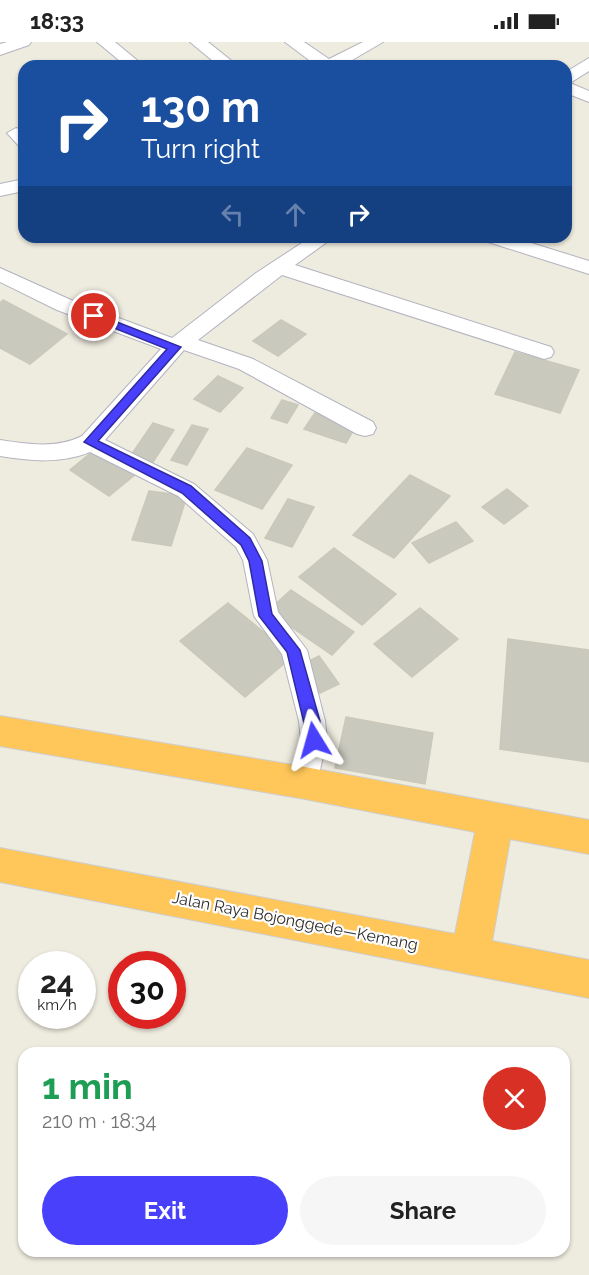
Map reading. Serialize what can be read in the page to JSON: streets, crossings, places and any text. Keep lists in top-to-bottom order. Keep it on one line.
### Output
{"streets":{"highway":["Jalan Raya Bojonggede—Kemang"]},"page":{"status":"18:33","turn":["130 m","Turn right"],"speed":"24 km/h","limit":"30","heading":["1 min","210 m · 18:34"],"buttons":["Exit","Share"]}}
